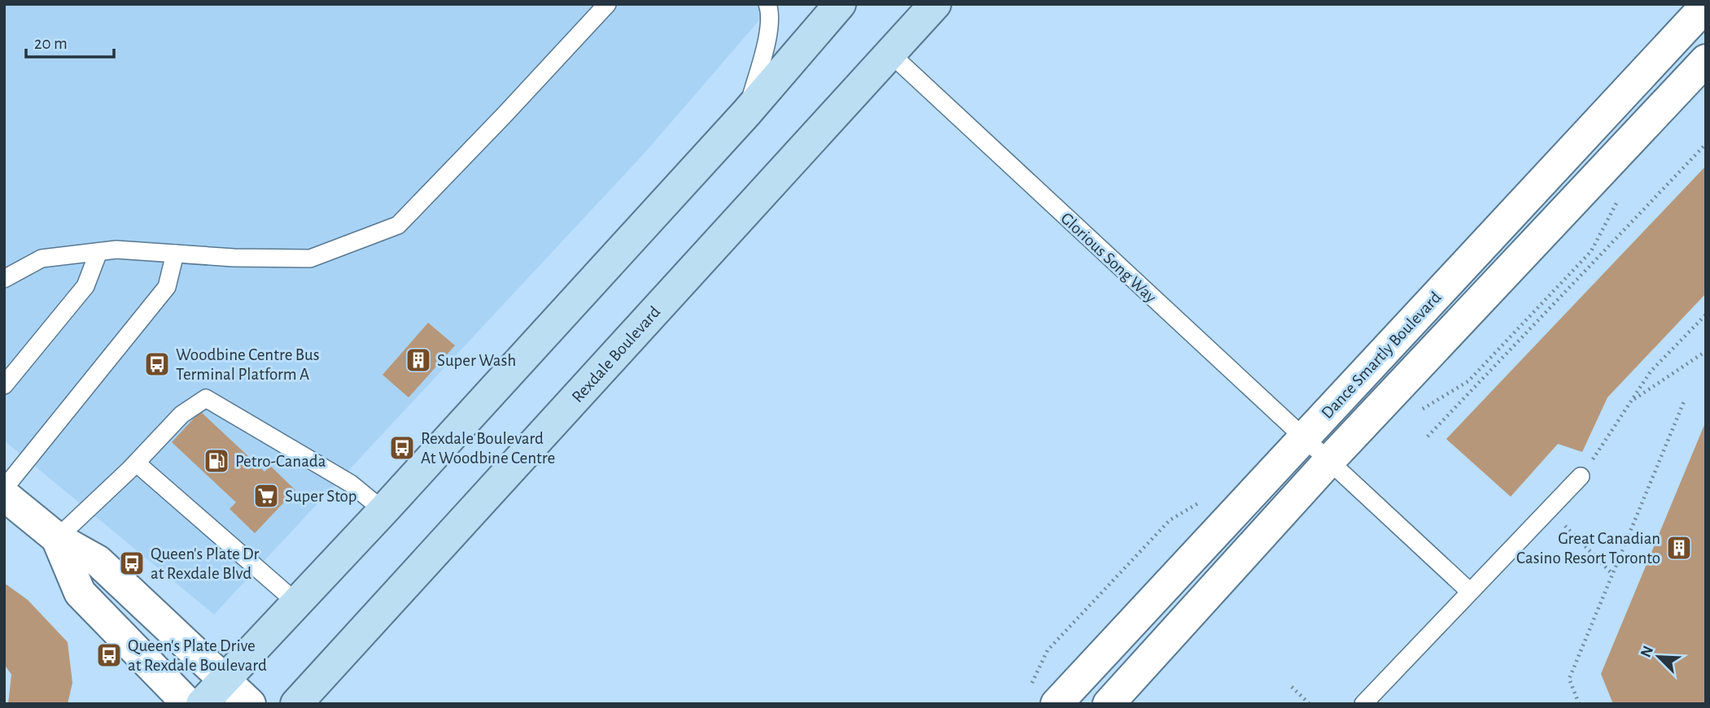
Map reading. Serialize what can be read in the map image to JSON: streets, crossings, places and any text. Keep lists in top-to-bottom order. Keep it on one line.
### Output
{"streets":{"main road":["Rexdale Boulevard"],"street":["Dance Smartly Boulevard"],"lane":["Glorious Song Way"]},"crossings":[["Glorious Song Way","Rexdale Boulevard"],["Glorious Song Way","Dance Smartly Boulevard"]],"places":{"building":["Super Wash","Great Canadian Casino Resort Toronto"],"bus stop":["Woodbine Centre Bus Terminal Platform A","Rexdale Boulevard At Woodbine Centre","Queen's Plate Dr at Rexdale Blvd","Queen's Plate Drive at Rexdale Boulevard"],"fuel station":["Petro-Canada"],"supermarket":["Super Stop"]},"scale_bar":"20 m","north":"top left"}
